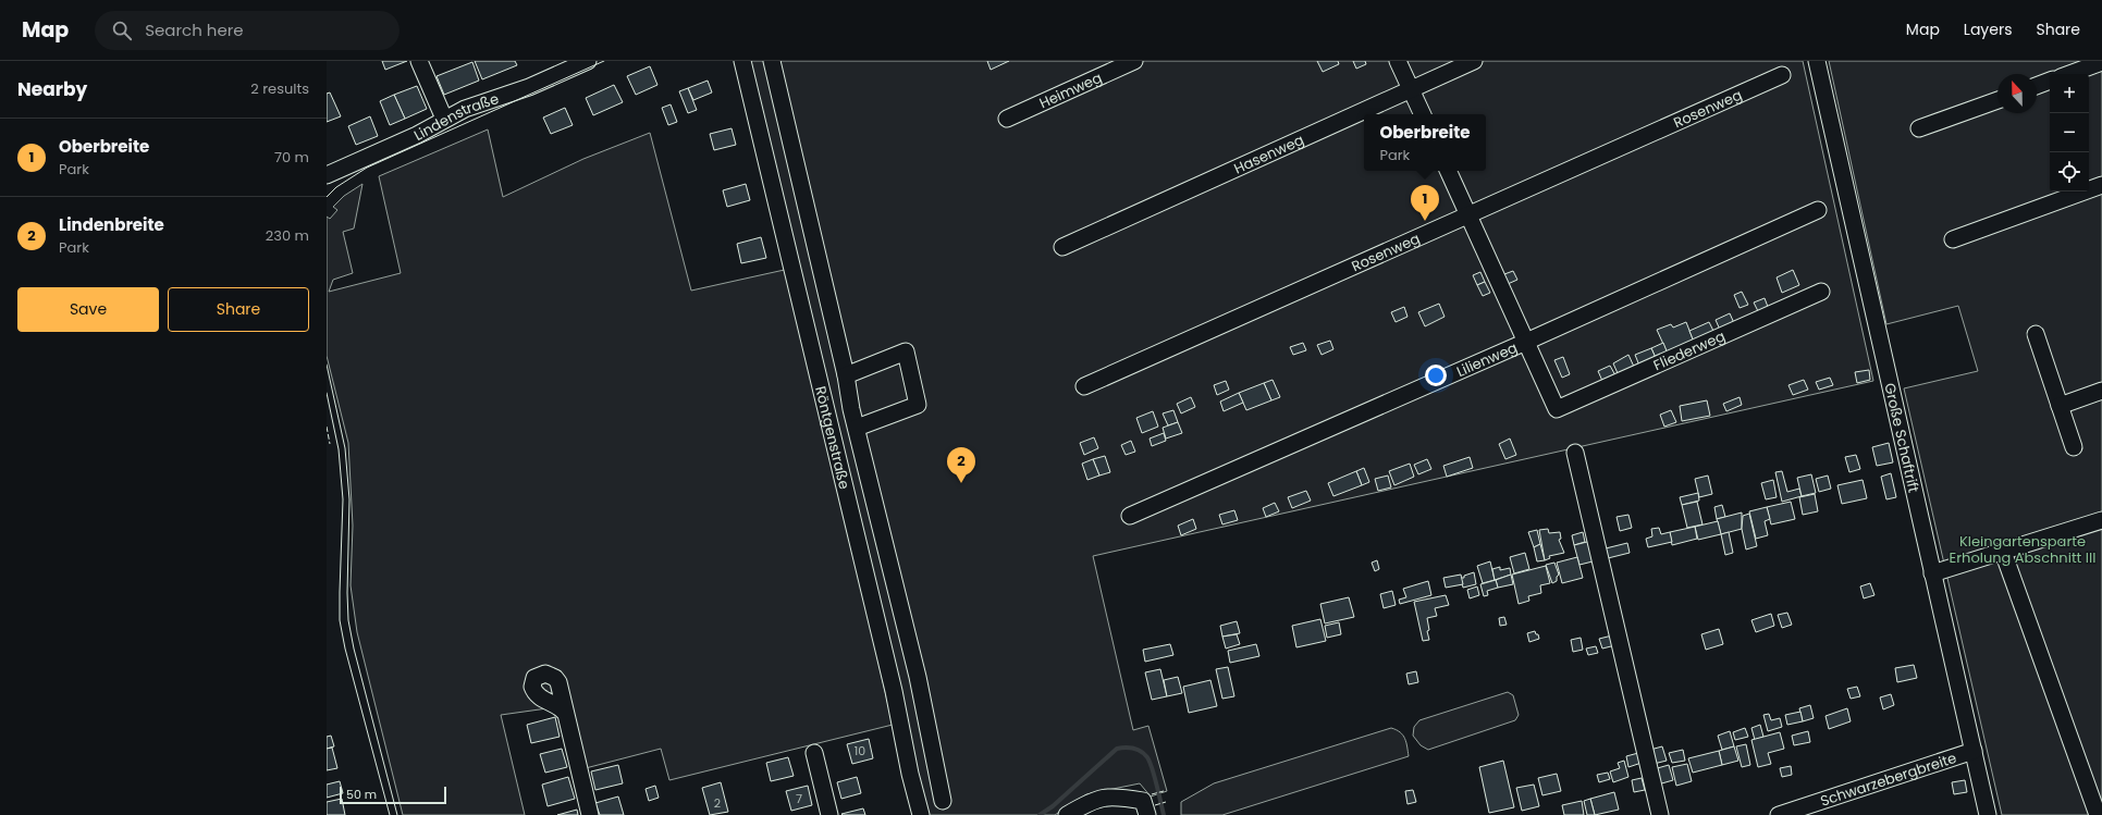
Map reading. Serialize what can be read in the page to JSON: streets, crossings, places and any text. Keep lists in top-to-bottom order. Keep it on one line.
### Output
{"streets":{"street":["Heimweg","Rosenweg","Lindenstraße","Hasenweg","Fliederweg","Lilienweg","Röntgenstraße","Große Schaftrift","Schwarzebergbreite"]},"crossings":[["Fliederweg","Lilienweg"],["Große Schaftrift","Schwarzebergbreite"]],"parks":["Kleingartensparte Erholung Abschnitt III"],"house_numbers":["10","7","2"],"scale_bar":"50 m","north":"top","page":{"header":"Map","search":"Search here","nav":["Map","Layers","Share"],"heading":["Nearby","2 results"],"map_buttons":["+","−"],"popup":["Oberbreite","Park"],"list":[{"mark":"1","name":"Oberbreite","note":"Park","value":"70 m"},{"mark":"2","name":"Lindenbreite","note":"Park","value":"230 m"}],"pins":["1","2"],"buttons":["Save","Share"],"scale":"50 m"}}
